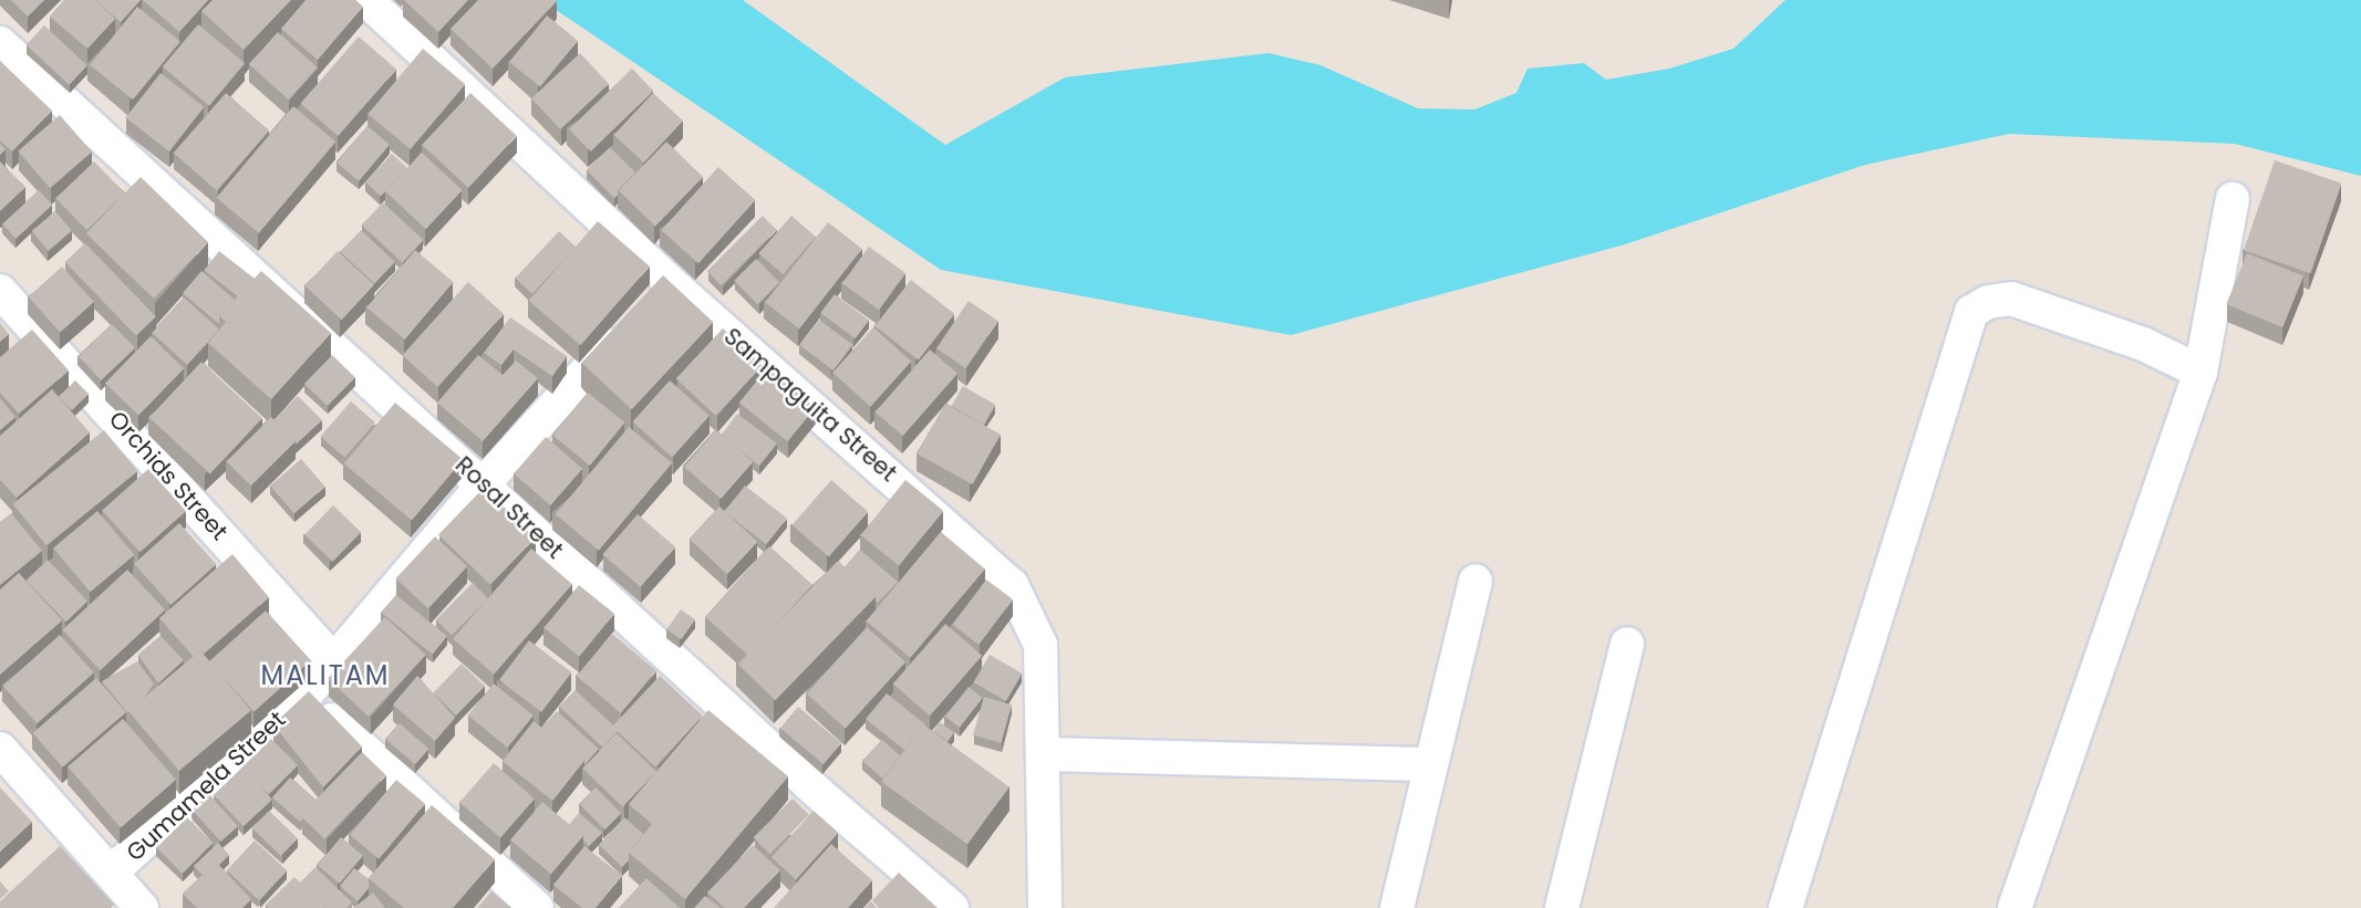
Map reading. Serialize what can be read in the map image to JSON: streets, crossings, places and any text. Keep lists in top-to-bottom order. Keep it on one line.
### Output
{"streets":{"street":["Sampaguita Street","Orchids Street","Rosal Street","Gumamela Street"]},"crossings":[["Sampaguita Street","Gumamela Street"],["Orchids Street","Gumamela Street"],["Rosal Street","Gumamela Street"]],"districts":["MALITAM"]}
